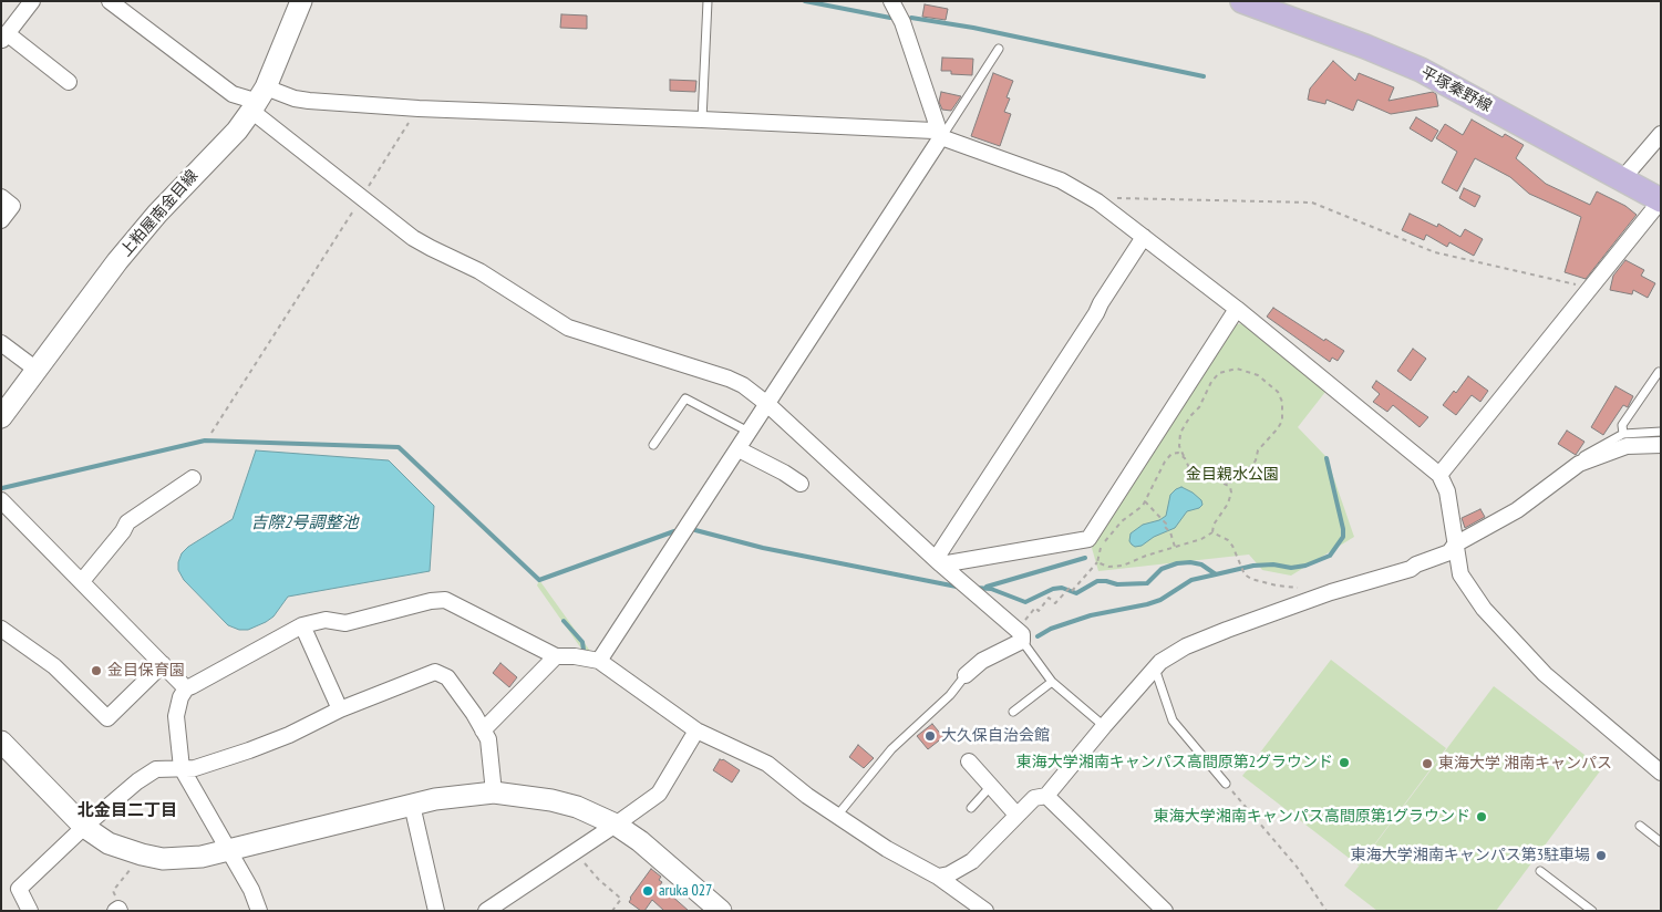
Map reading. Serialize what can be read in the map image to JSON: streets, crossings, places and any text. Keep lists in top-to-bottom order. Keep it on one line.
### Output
{"streets":{"main road":["平塚秦野線"],"street":["上粕屋南金目線"]},"districts":["北金目二丁目"],"water":["吉際2号調整池"],"parks":["金目親水公園"],"places":["金目保育園","大久保自治会館","東海大学湘南キャンパス高間原第2グラウンド","東海大学 湘南キャンパス","東海大学湘南キャンパス高間原第1グラウンド","東海大学湘南キャンパス第3駐車場","aruka 027"]}
